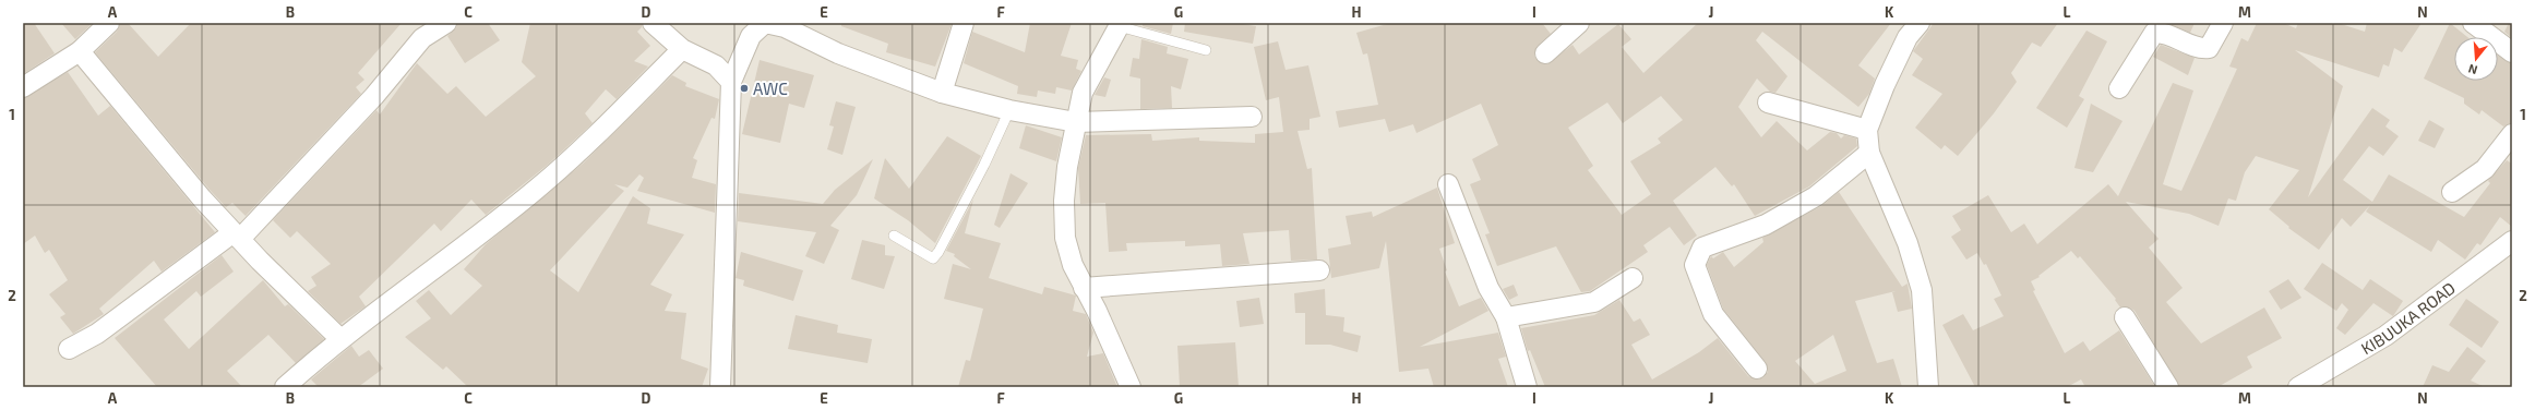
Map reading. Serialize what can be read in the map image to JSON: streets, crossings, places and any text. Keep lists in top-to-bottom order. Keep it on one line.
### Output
{"streets":{"street":["KIBUUKA ROAD"]},"places":["AWC"],"north":"bottom","grid":{"columns":["A","B","C","D","E","F","G","H","I","J","K","L","M","N"],"rows":["1","2"]}}
